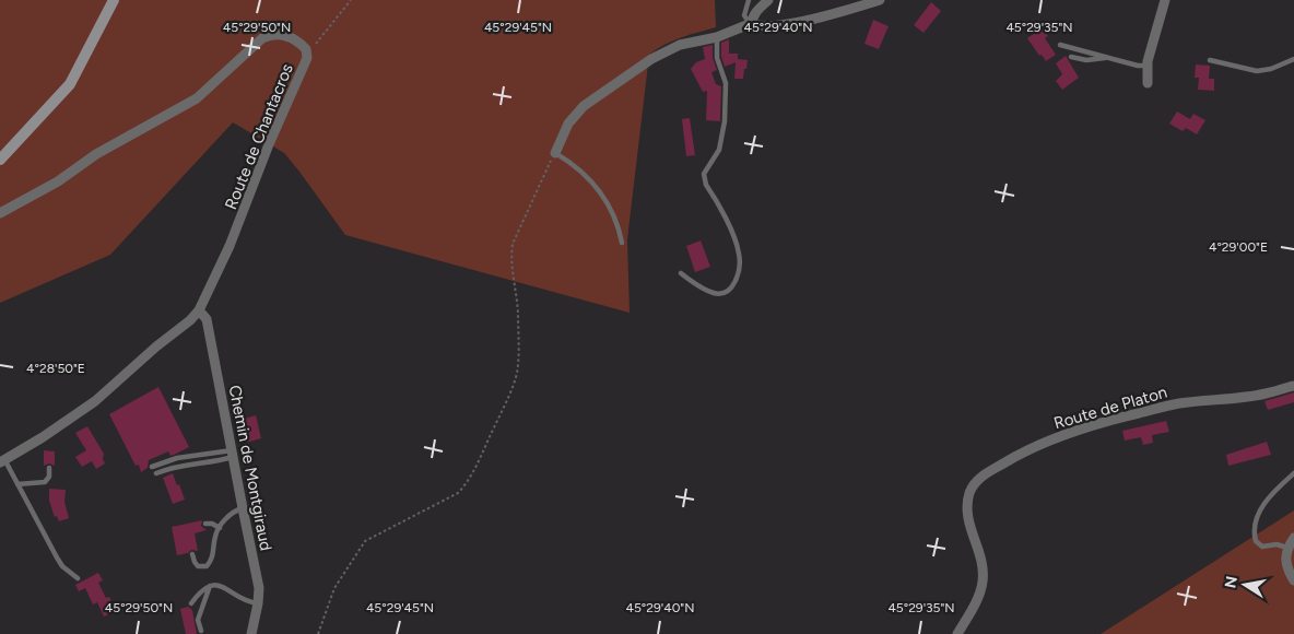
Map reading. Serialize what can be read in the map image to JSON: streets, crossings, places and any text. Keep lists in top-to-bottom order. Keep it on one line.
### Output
{"streets":{"street":["Route de Chantacros","Route de Platon","Chemin de Montgiraud"]},"crossings":[["Route de Chantacros","Chemin de Montgiraud"]],"north":"left","coordinates":["45°29'50\"N","45°29'45\"N","45°29'40\"N","45°29'35\"N","4°29'00\"E","4°28'50\"E"]}
